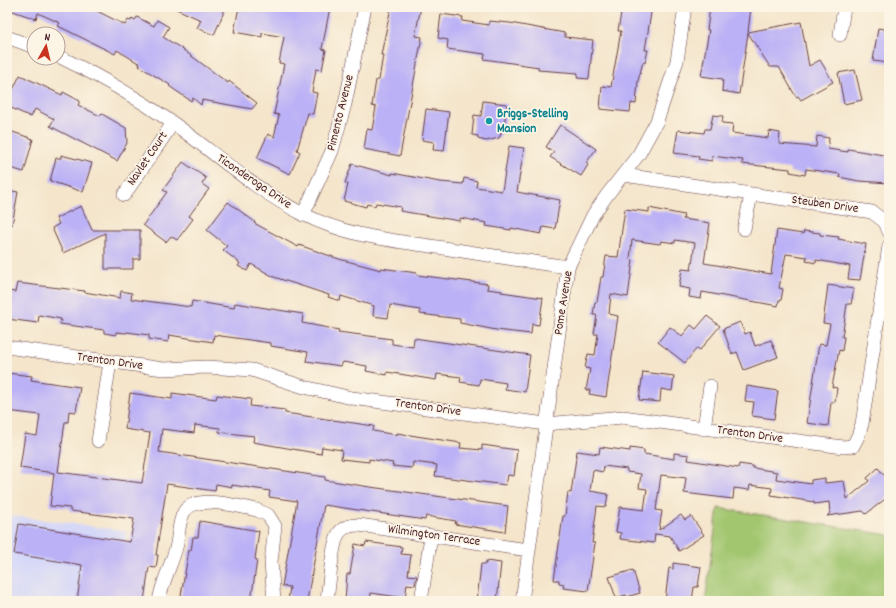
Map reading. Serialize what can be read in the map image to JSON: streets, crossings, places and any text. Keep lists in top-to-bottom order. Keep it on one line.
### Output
{"streets":{"street":["Pimento Avenue","Navlet Court","Ticonderoga Drive","Steuben Drive","Pome Avenue","Trenton Drive","Wilmington Terrace"]},"crossings":[["Pimento Avenue","Ticonderoga Drive"],["Navlet Court","Ticonderoga Drive"],["Ticonderoga Drive","Pome Avenue"],["Steuben Drive","Pome Avenue"],["Pome Avenue","Trenton Drive"],["Pome Avenue","Wilmington Terrace"]],"places":["Briggs-Stelling Mansion"],"north":"top"}
